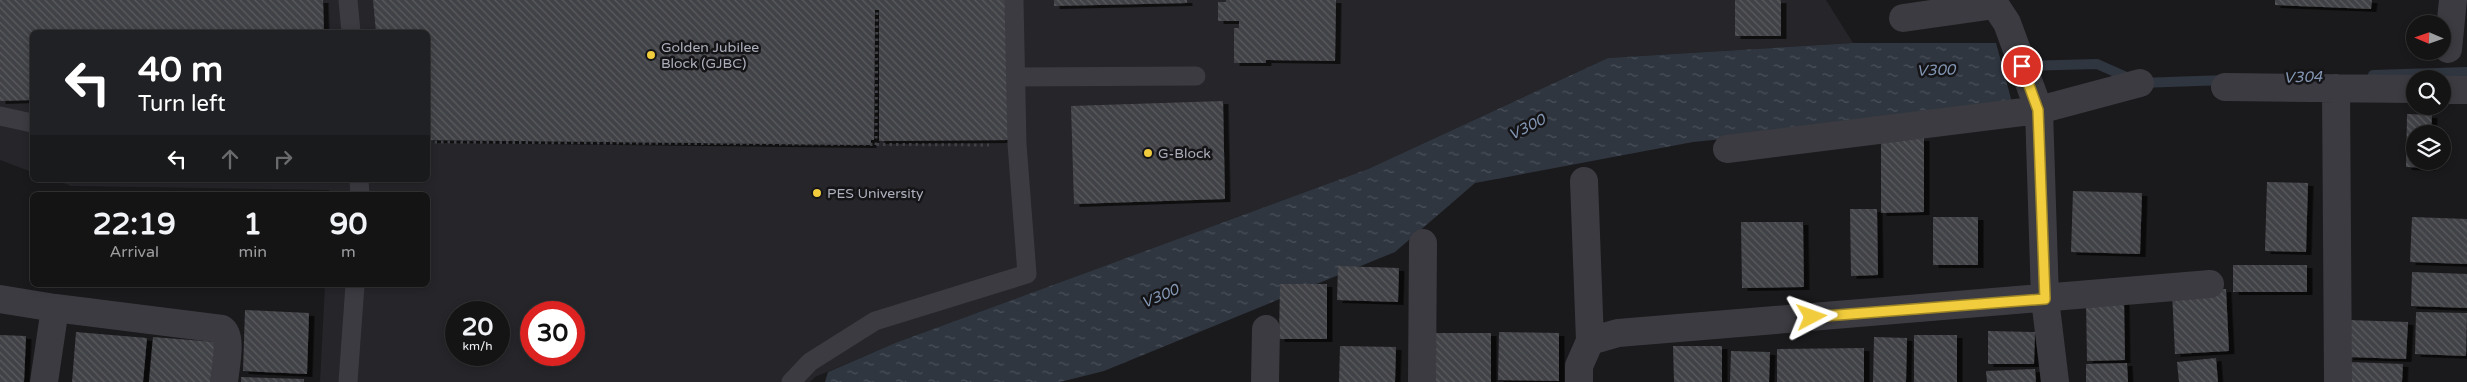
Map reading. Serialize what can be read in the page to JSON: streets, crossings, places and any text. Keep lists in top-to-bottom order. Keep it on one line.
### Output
{"water":["V300","V304"],"places":["Golden Jubilee Block (GJBC)","G-Block","PES University"],"north":"left","page":{"turn":["40 m","Turn left"],"eta":["22:19","Arrival","1","min","90","m"],"speed":"20 km/h","limit":"30"}}
